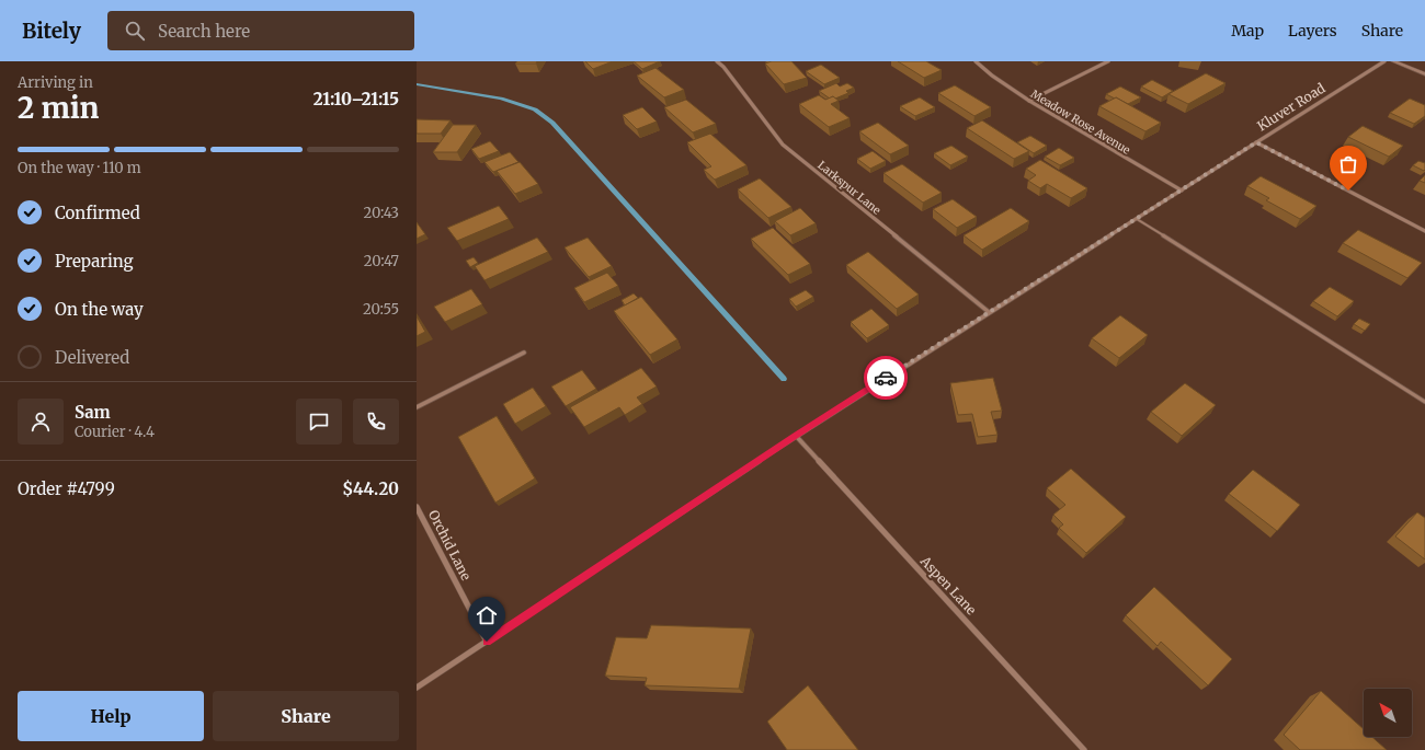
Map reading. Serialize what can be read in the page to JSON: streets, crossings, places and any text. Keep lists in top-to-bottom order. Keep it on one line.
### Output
{"streets":{"street":["Kluver Road","Meadow Rose Avenue","Larkspur Lane","Orchid Lane","Aspen Lane"]},"crossings":[["Kluver Road","Meadow Rose Avenue"],["Kluver Road","Larkspur Lane"],["Kluver Road","Orchid Lane"],["Kluver Road","Aspen Lane"]],"north":"top left","page":{"header":"Bitely","search":"Search here","nav":["Map","Layers","Share"],"heading":["2 min","Arriving in","21:10–21:15"],"panel":["Sam","Courier · 4.4","Order #4799","$44.20"],"bar":"On the way · 110 m","list":[["Confirmed","20:43"],["Preparing","20:47"],["On the way","20:55"],"Delivered"],"buttons":["Help","Share"]}}
